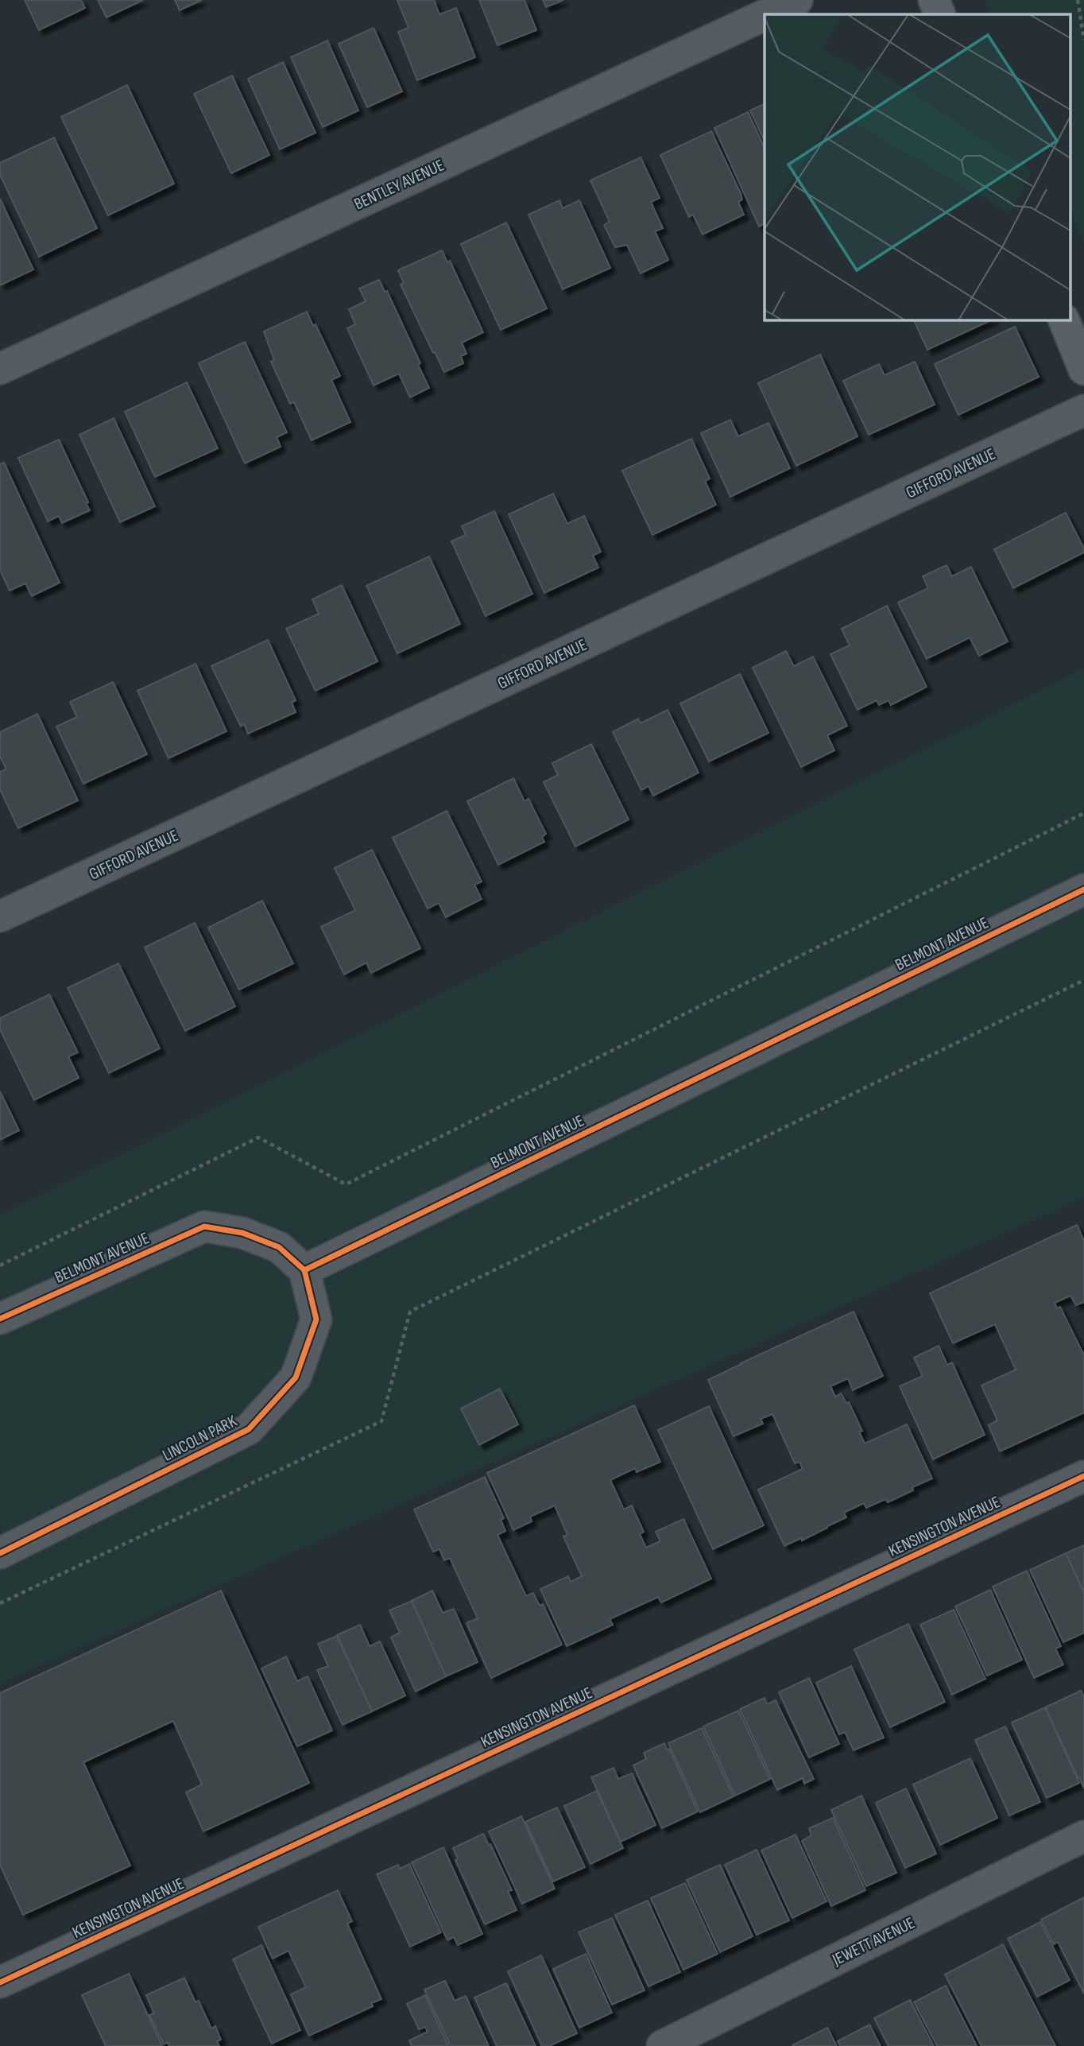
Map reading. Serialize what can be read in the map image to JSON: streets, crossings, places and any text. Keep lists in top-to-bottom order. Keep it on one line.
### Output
{"streets":{"street":["BENTLEY AVENUE","GIFFORD AVENUE","BELMONT AVENUE","LINCOLN PARK","KENSINGTON AVENUE","JEWETT AVENUE"]},"crossings":[["BELMONT AVENUE","LINCOLN PARK"]]}
